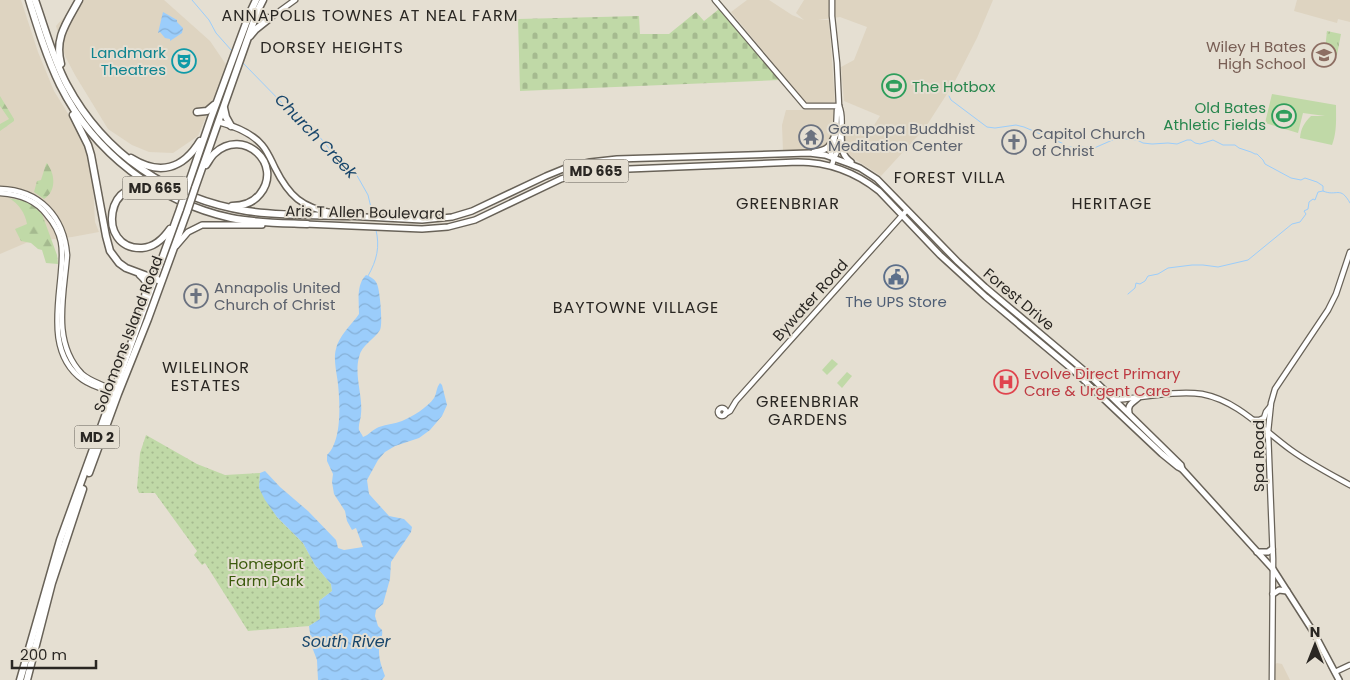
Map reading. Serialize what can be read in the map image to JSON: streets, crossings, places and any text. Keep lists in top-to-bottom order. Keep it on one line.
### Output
{"streets":{"highway":["MD 665","Aris T Allen Boulevard","Solomons Island Road","MD 2"],"main road":["Forest Drive"],"street":["Bywater Road","Spa Road"]},"crossings":[["Aris T Allen Boulevard","Forest Drive"],["Forest Drive","Bywater Road"],["Forest Drive","Spa Road"]],"districts":["ANNAPOLIS TOWNES AT NEAL FARM","DORSEY HEIGHTS","FOREST VILLA","GREENBRIAR","HERITAGE","BAYTOWNE VILLAGE","WILELINOR ESTATES","GREENBRIAR GARDENS"],"water":["Church Creek","South River"],"parks":["Homeport Farm Park"],"places":{"school or university":["Wiley H Bates High School"],"theatre":["Landmark Theatres"],"sports":["The Hotbox","Old Bates Athletic Fields"],"temple":["Gampopa Buddhist Meditation Center"],"church":["Capitol Church of Christ","Annapolis United Church of Christ"],"public building":["The UPS Store"],"hospital":["Evolve Direct Primary Care & Urgent Care"]},"scale_bar":"200 m","north":"top"}
